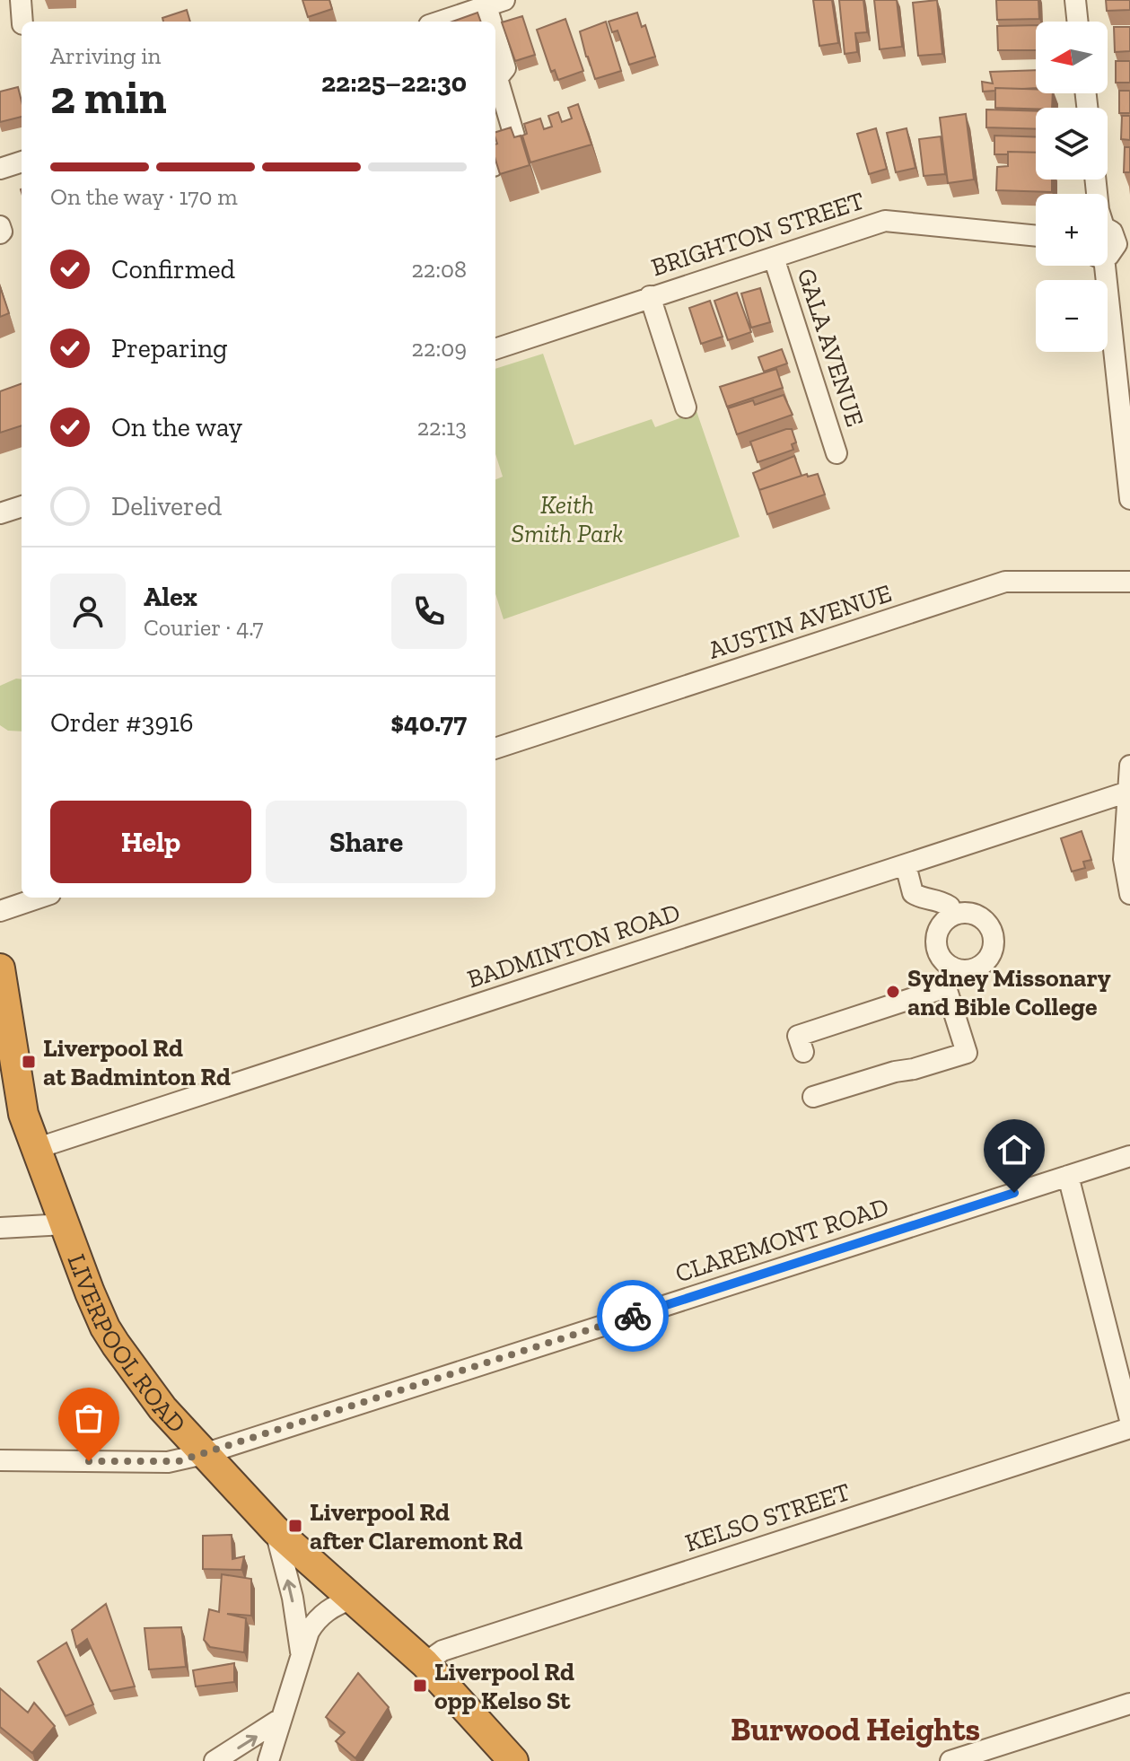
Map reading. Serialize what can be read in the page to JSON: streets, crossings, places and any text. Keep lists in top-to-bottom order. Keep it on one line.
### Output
{"streets":{"highway":["LIVERPOOL ROAD"],"street":["BRIGHTON STREET","GALA AVENUE","AUSTIN AVENUE","BADMINTON ROAD","CLAREMONT ROAD","KELSO STREET"]},"crossings":[["BRIGHTON STREET","GALA AVENUE"],["BADMINTON ROAD","LIVERPOOL ROAD"],["CLAREMONT ROAD","LIVERPOOL ROAD"],["LIVERPOOL ROAD","KELSO STREET"]],"districts":["Burwood Heights"],"parks":["Keith Smith Park"],"places":{"other":["Sydney Missonary and Bible College"],"transit":["Liverpool Rd at Badminton Rd","Liverpool Rd after Claremont Rd","Liverpool Rd opp Kelso St"]},"north":"left","page":{"map_buttons":["+","−"],"heading":["2 min","Arriving in","22:25–22:30"],"panel":["Alex","Courier · 4.7","Order #3916","$40.77"],"bar":"On the way · 170 m","list":[["Confirmed","22:08"],["Preparing","22:09"],["On the way","22:13"],"Delivered"],"buttons":["Help","Share"]}}
